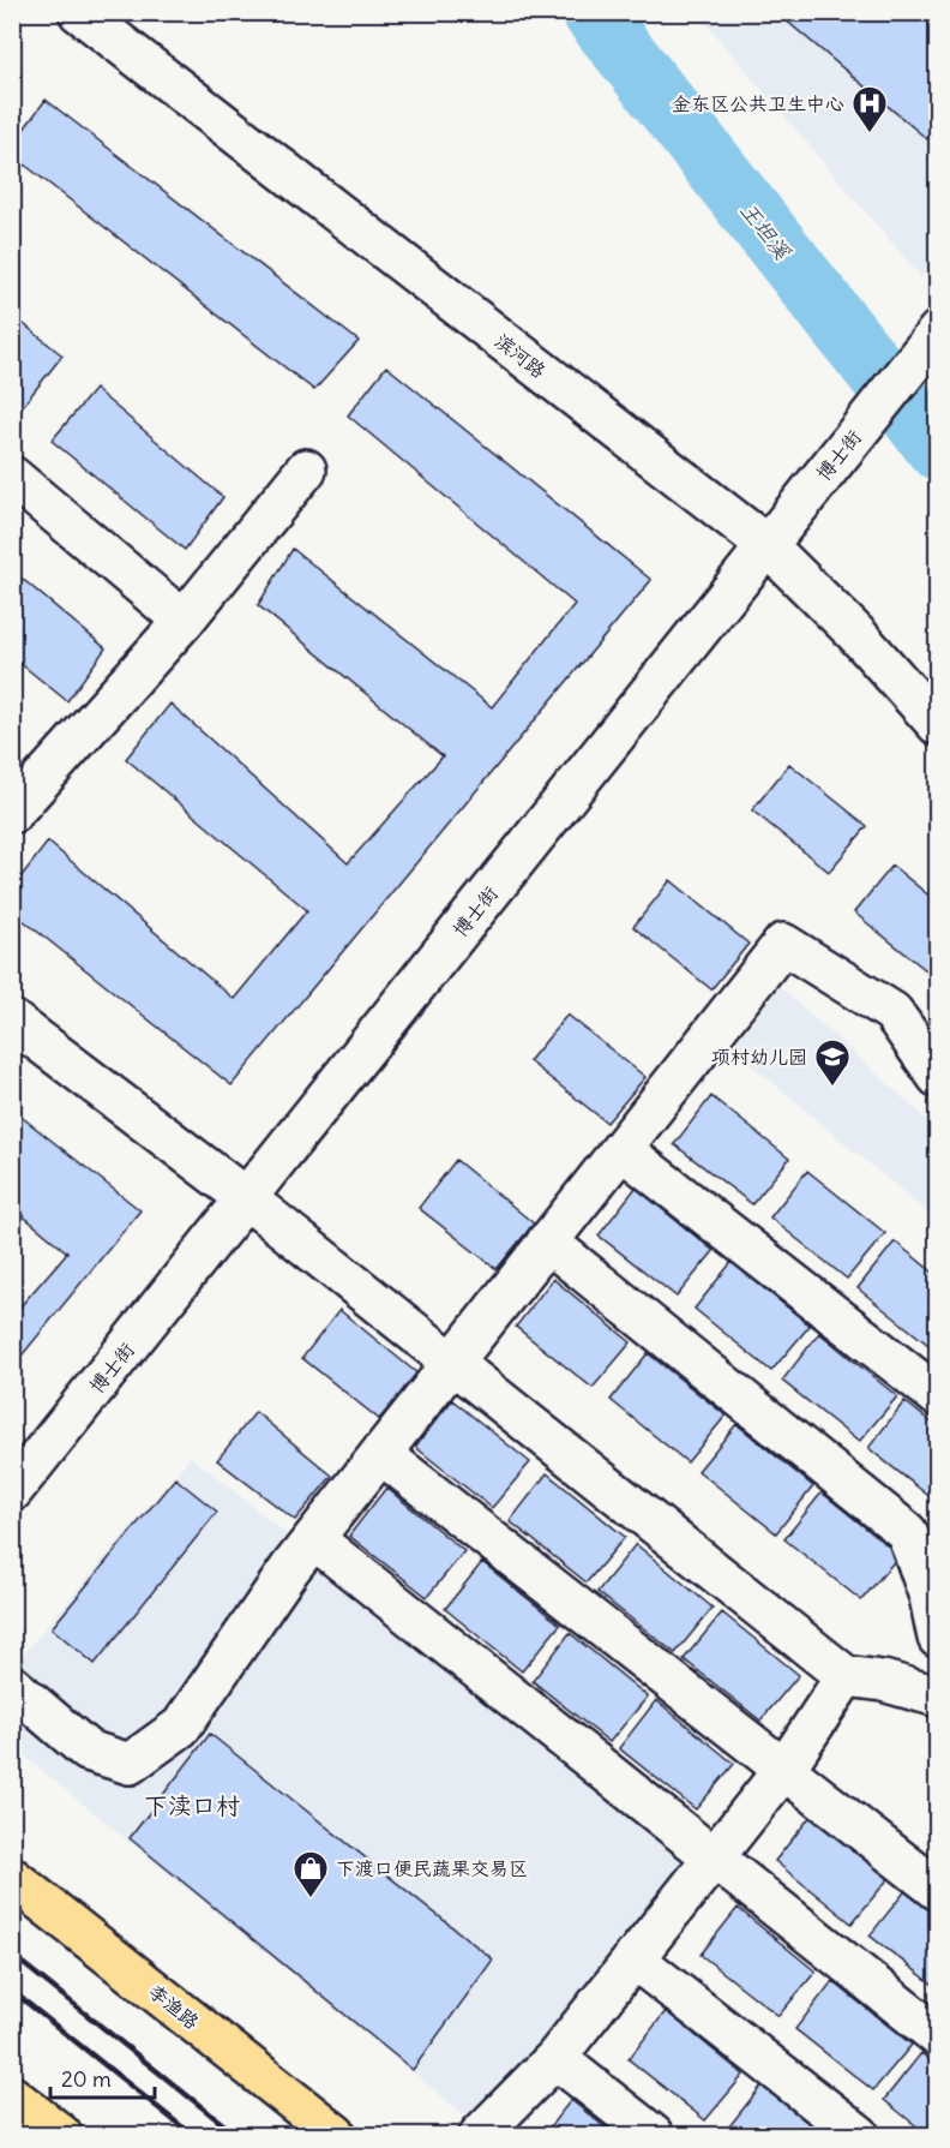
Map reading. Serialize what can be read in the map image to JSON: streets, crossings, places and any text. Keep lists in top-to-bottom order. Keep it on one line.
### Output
{"streets":{"main road":["李渔路"],"street":["滨河路","博士街"]},"crossings":[["滨河路","博士街"]],"districts":["下渎口村"],"water":["王坦溪"],"places":{"hospital":["金东区公共卫生中心"],"school or university":["项村幼儿园"],"shop":["下渡口便民蔬果交易区"]},"scale_bar":"20 m"}
